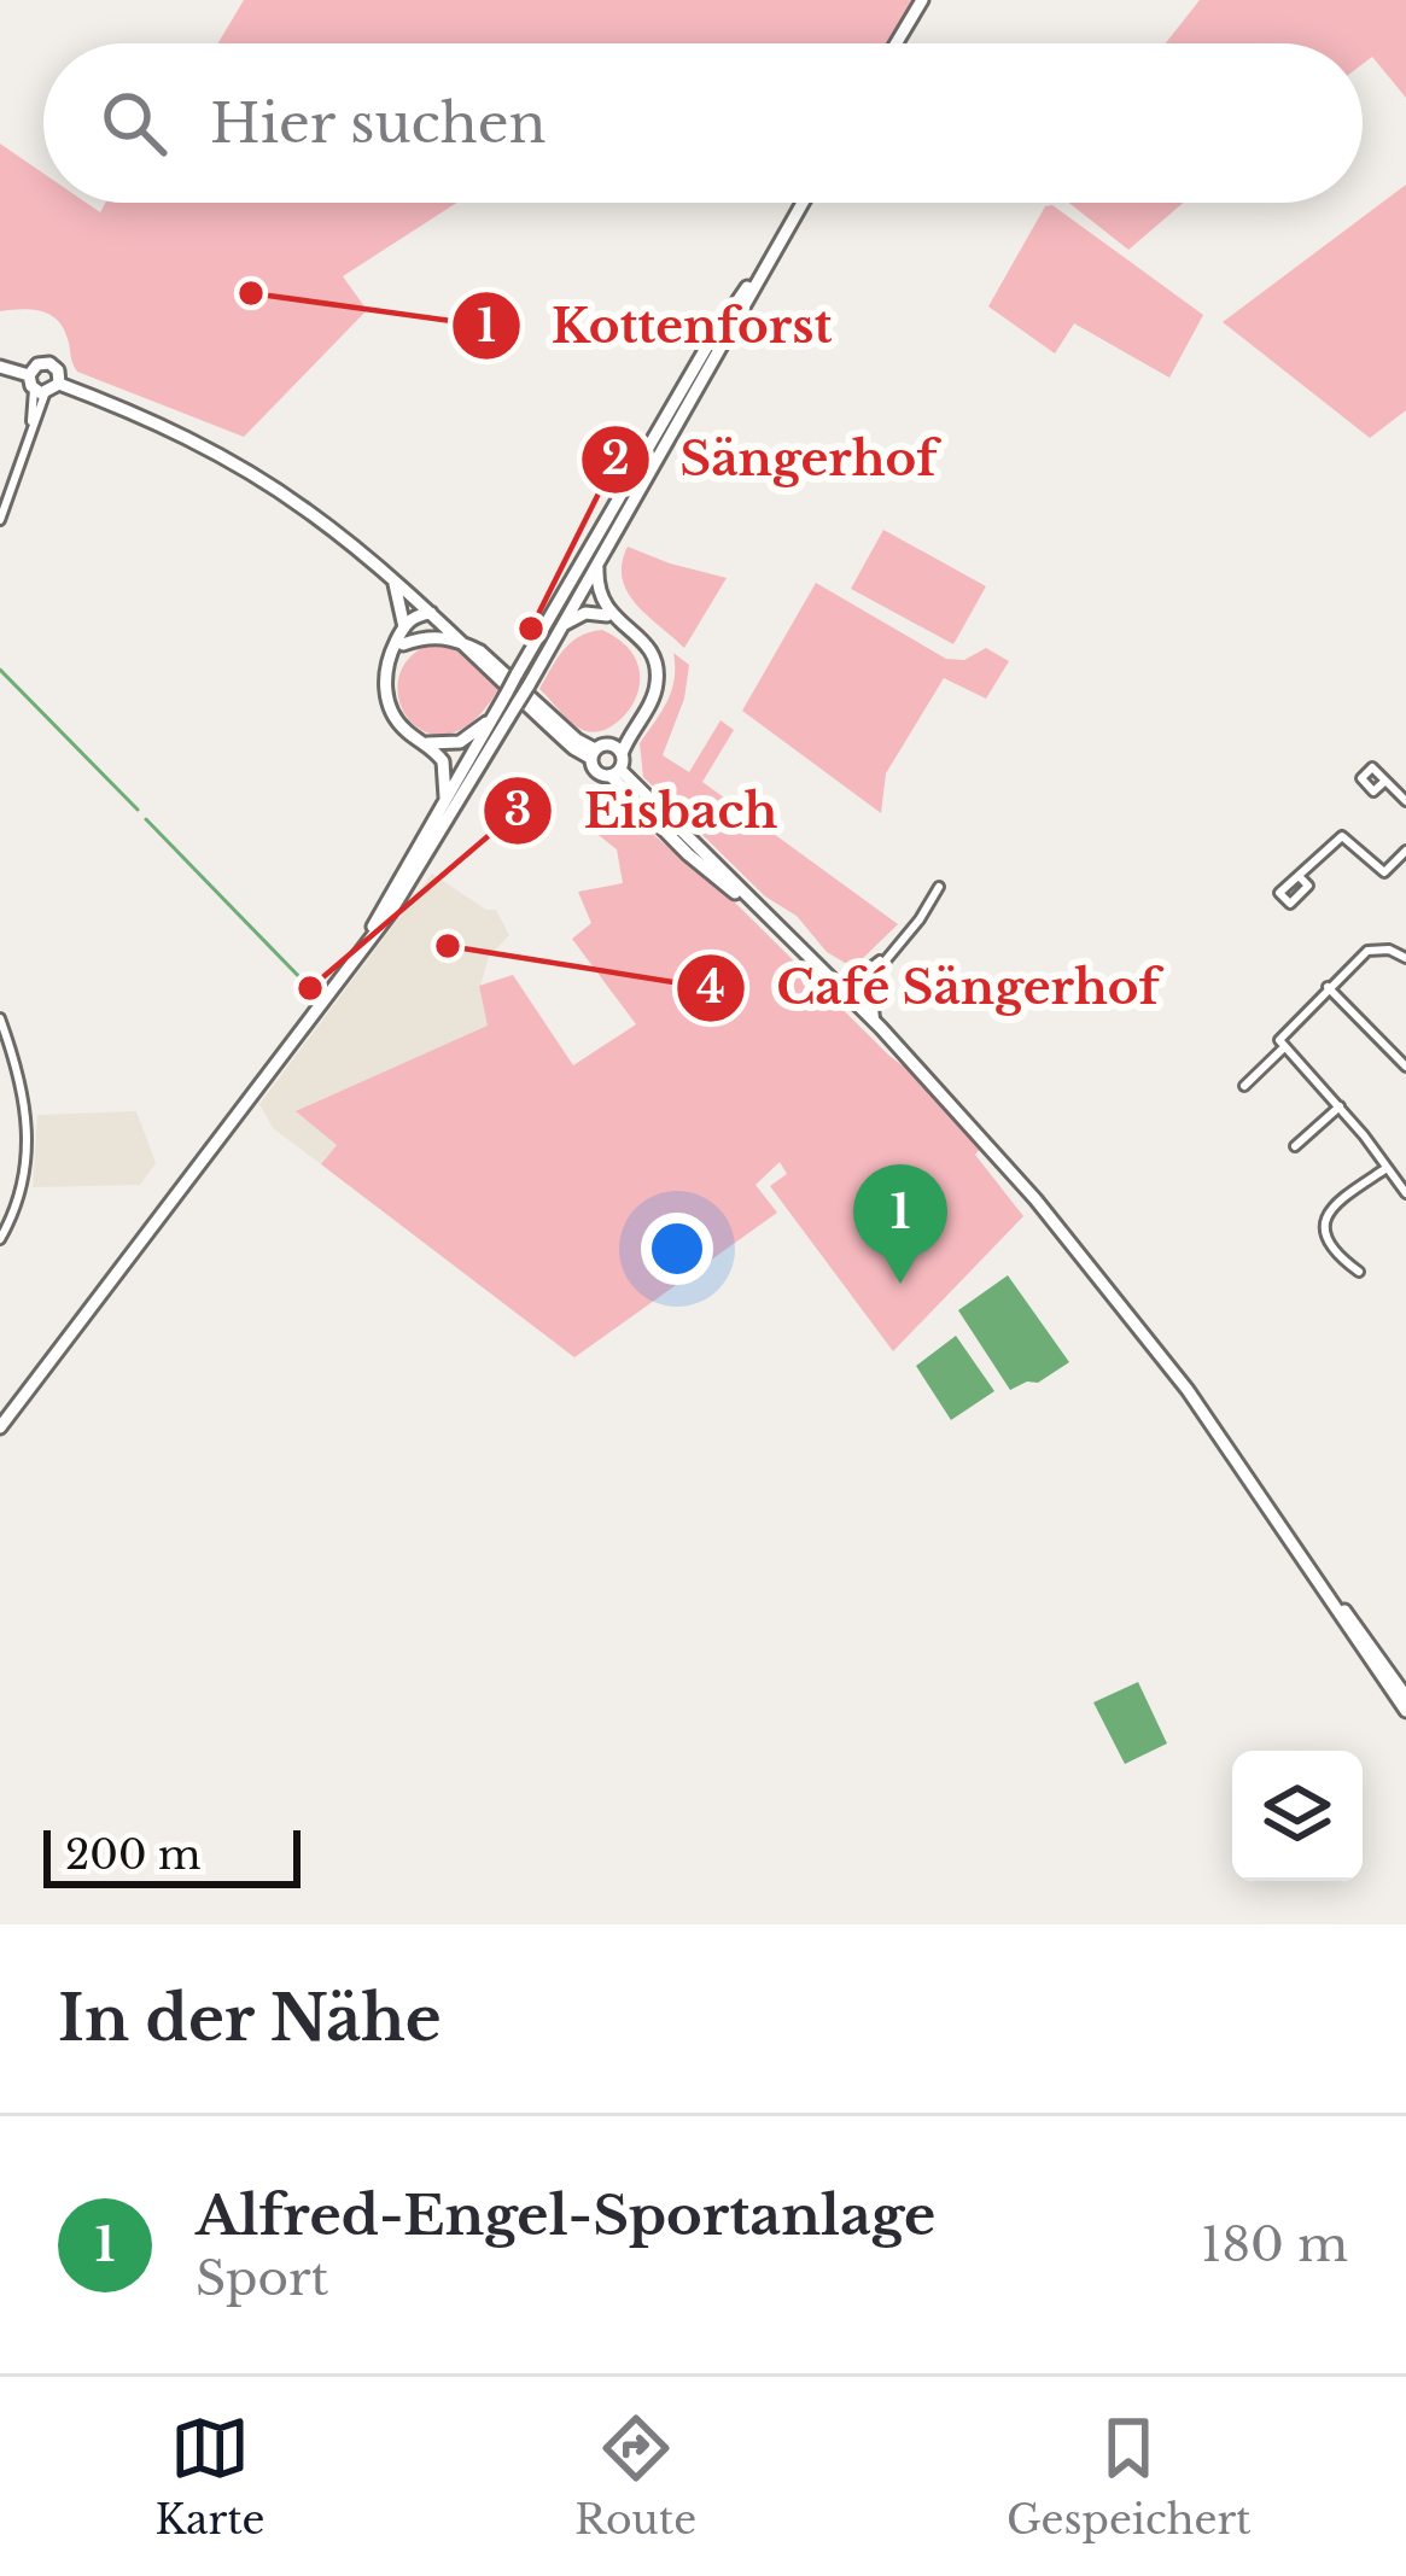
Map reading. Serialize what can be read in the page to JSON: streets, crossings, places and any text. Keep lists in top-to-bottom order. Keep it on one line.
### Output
{"places":["Kottenforst","Sängerhof","Café Sängerhof","Eisbach"],"scale_bar":"200 m","page":{"search":"Hier suchen","pins":"1","scale":"200 m","heading":"In der Nähe","list":[{"mark":"1","name":"Alfred-Engel-Sportanlage","note":"Sport","value":"180 m"}],"nav":["Karte","Route","Gespeichert"]}}
